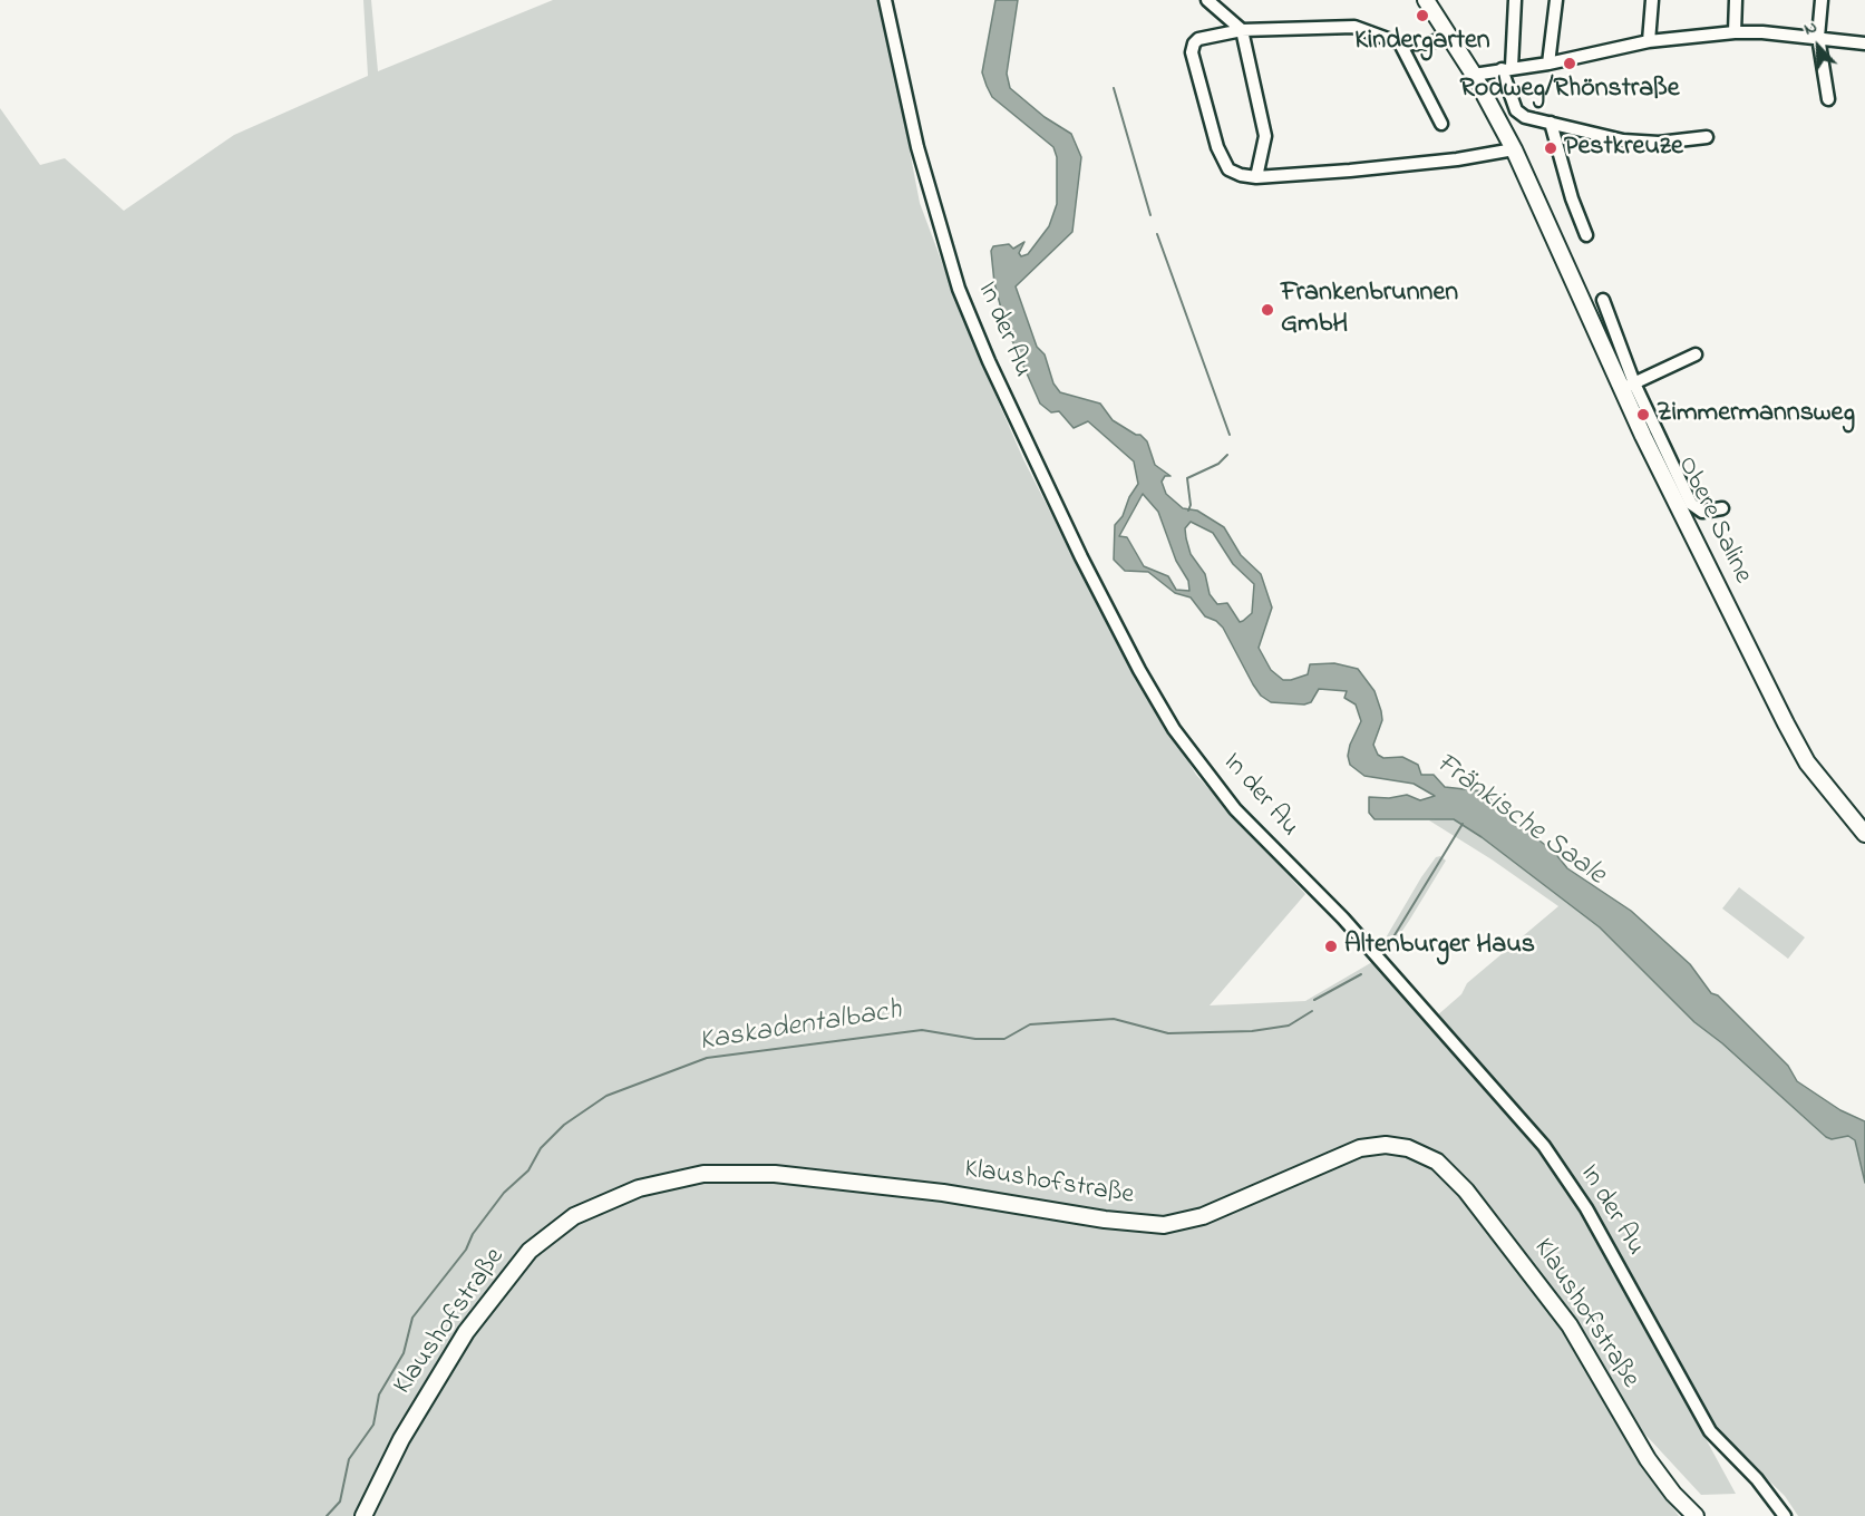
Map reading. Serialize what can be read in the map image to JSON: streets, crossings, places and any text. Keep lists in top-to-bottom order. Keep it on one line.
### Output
{"streets":{"main road":["Obere Saline","Klaushofstraße"],"street":["In der Au"]},"water":["Fränkische Saale","Kaskadentalbach"],"places":["Kindergarten","Rodweg/Rhönstraße","Pestkreuze","Frankenbrunnen GmbH","Zimmermannsweg","Altenburger Haus"],"north":"top"}
